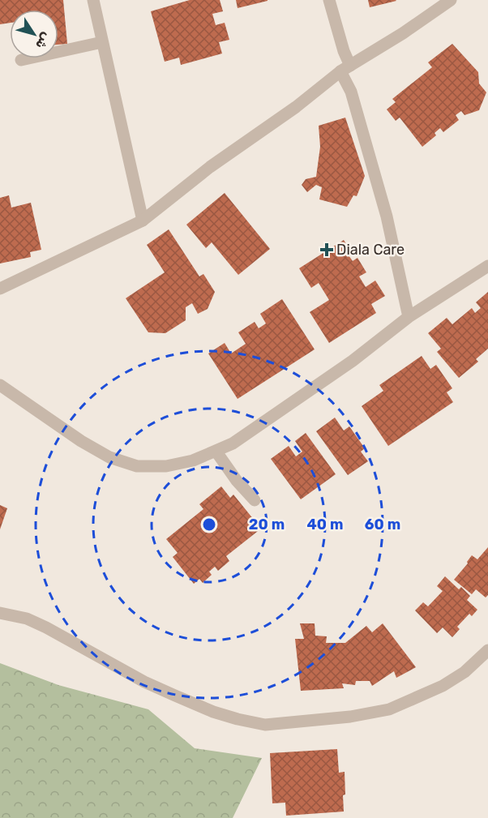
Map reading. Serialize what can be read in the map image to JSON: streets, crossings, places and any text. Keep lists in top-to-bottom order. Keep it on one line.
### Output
{"places":{"health":["Diala Care"]},"north":"bottom right","rings":["20 m","40 m","60 m"]}
